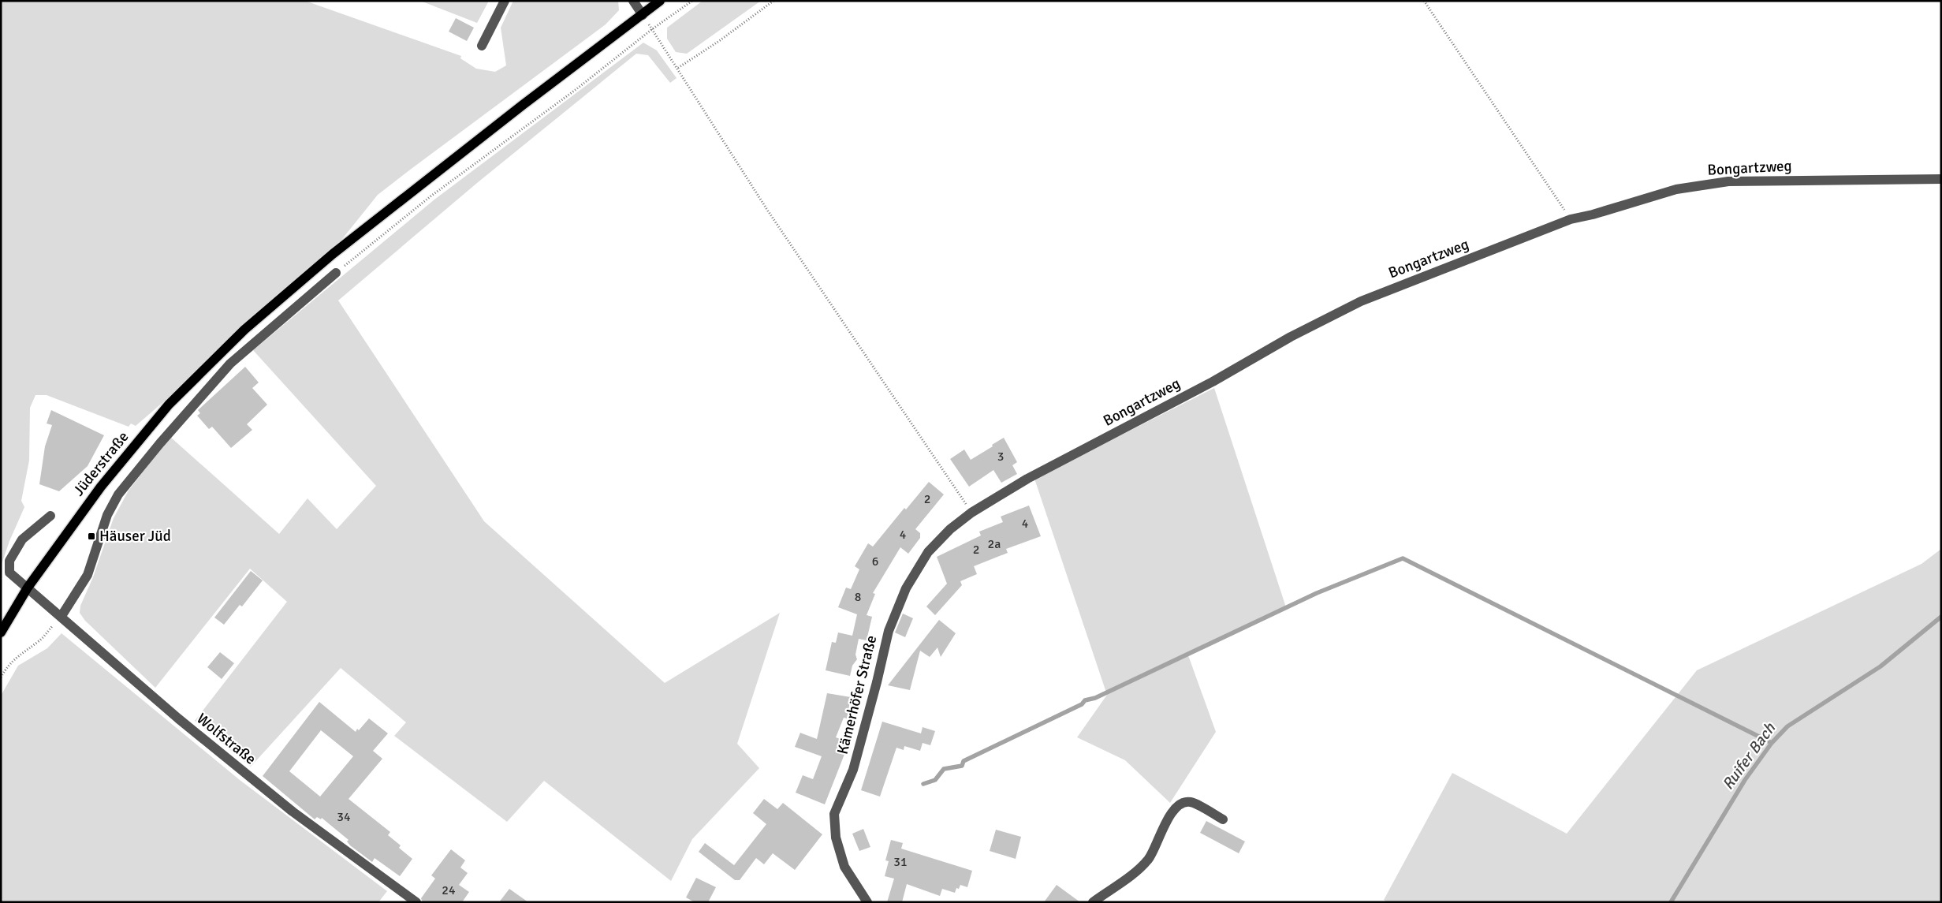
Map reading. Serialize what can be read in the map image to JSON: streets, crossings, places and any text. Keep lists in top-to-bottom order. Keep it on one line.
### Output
{"streets":{"main road":["Jüderstraße"],"street":["Bongartzweg","Kämerhöfer Straße","Wolfstraße"]},"crossings":[["Bongartzweg","Kämerhöfer Straße"],["Jüderstraße","Wolfstraße"]],"water":["Ruifer Bach"],"places":{"transit":["Häuser Jüd"]},"house_numbers":["3","2","4","4","2a","2","6","8","34","31","24"]}
